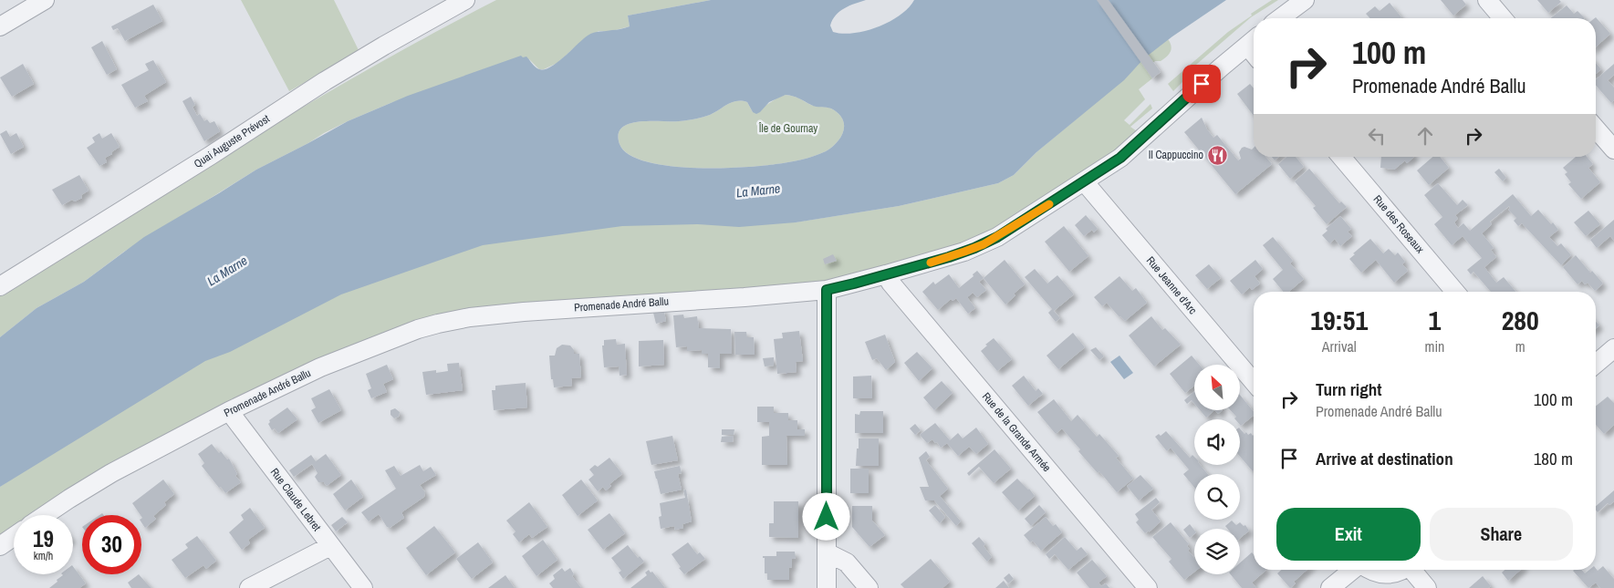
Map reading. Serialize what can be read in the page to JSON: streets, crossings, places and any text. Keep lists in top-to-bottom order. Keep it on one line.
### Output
{"streets":{"street":["Quai Auguste Prévost","Rue des Roseaux","Rue Jeanne d'Arc","Promenade André Ballu","Rue de la Grande Armée","Rue Claude Lebret"]},"crossings":[["Rue Jeanne d'Arc","Promenade André Ballu"],["Promenade André Ballu","Rue de la Grande Armée"],["Promenade André Ballu","Rue Claude Lebret"]],"water":["La Marne"],"parks":["Île de Gournay"],"places":{"restaurant":["Il Cappuccino"]},"north":"top left","page":{"turn":["100 m","Promenade André Ballu"],"eta":["19:51","Arrival","1","min","280","m"],"list":[{"name":"Turn right","note":"Promenade André Ballu","value":"100 m"},{"name":"Arrive at destination","value":"180 m"}],"buttons":["Exit","Share"],"speed":"19 km/h","limit":"30"}}
